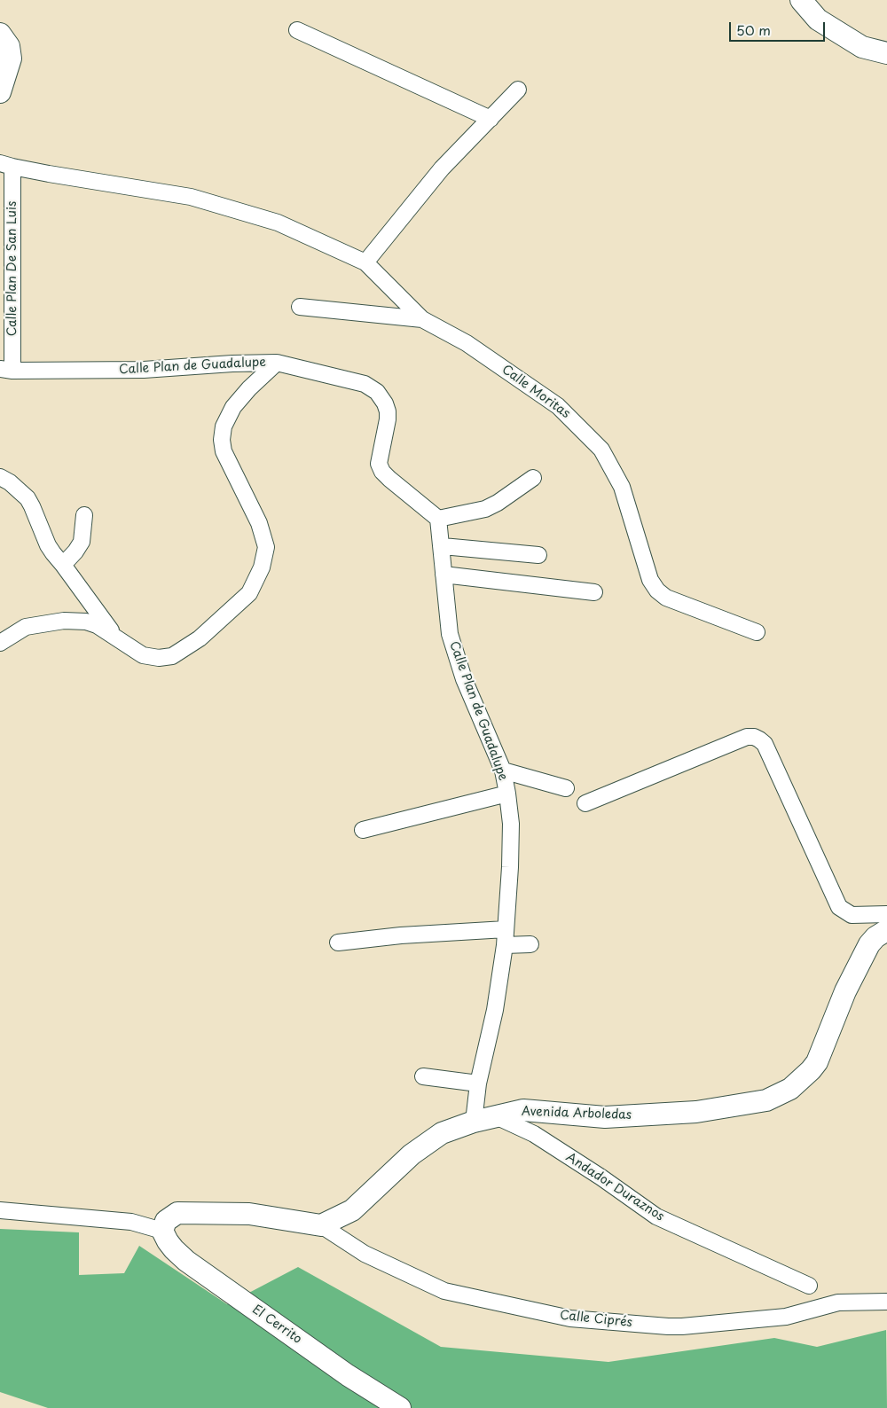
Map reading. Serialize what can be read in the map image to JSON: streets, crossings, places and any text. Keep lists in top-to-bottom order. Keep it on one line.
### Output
{"streets":{"main road":["Avenida Arboledas","El Cerrito"],"street":["Calle Plan De San Luis","Calle Plan de Guadalupe","Calle Moritas","Andador Duraznos","Calle Ciprés"]},"crossings":[["Calle Plan De San Luis","Calle Plan de Guadalupe"],["Calle Plan de Guadalupe","Avenida Arboledas"],["Avenida Arboledas","Andador Duraznos"],["Avenida Arboledas","Calle Ciprés"]],"scale_bar":"50 m"}
